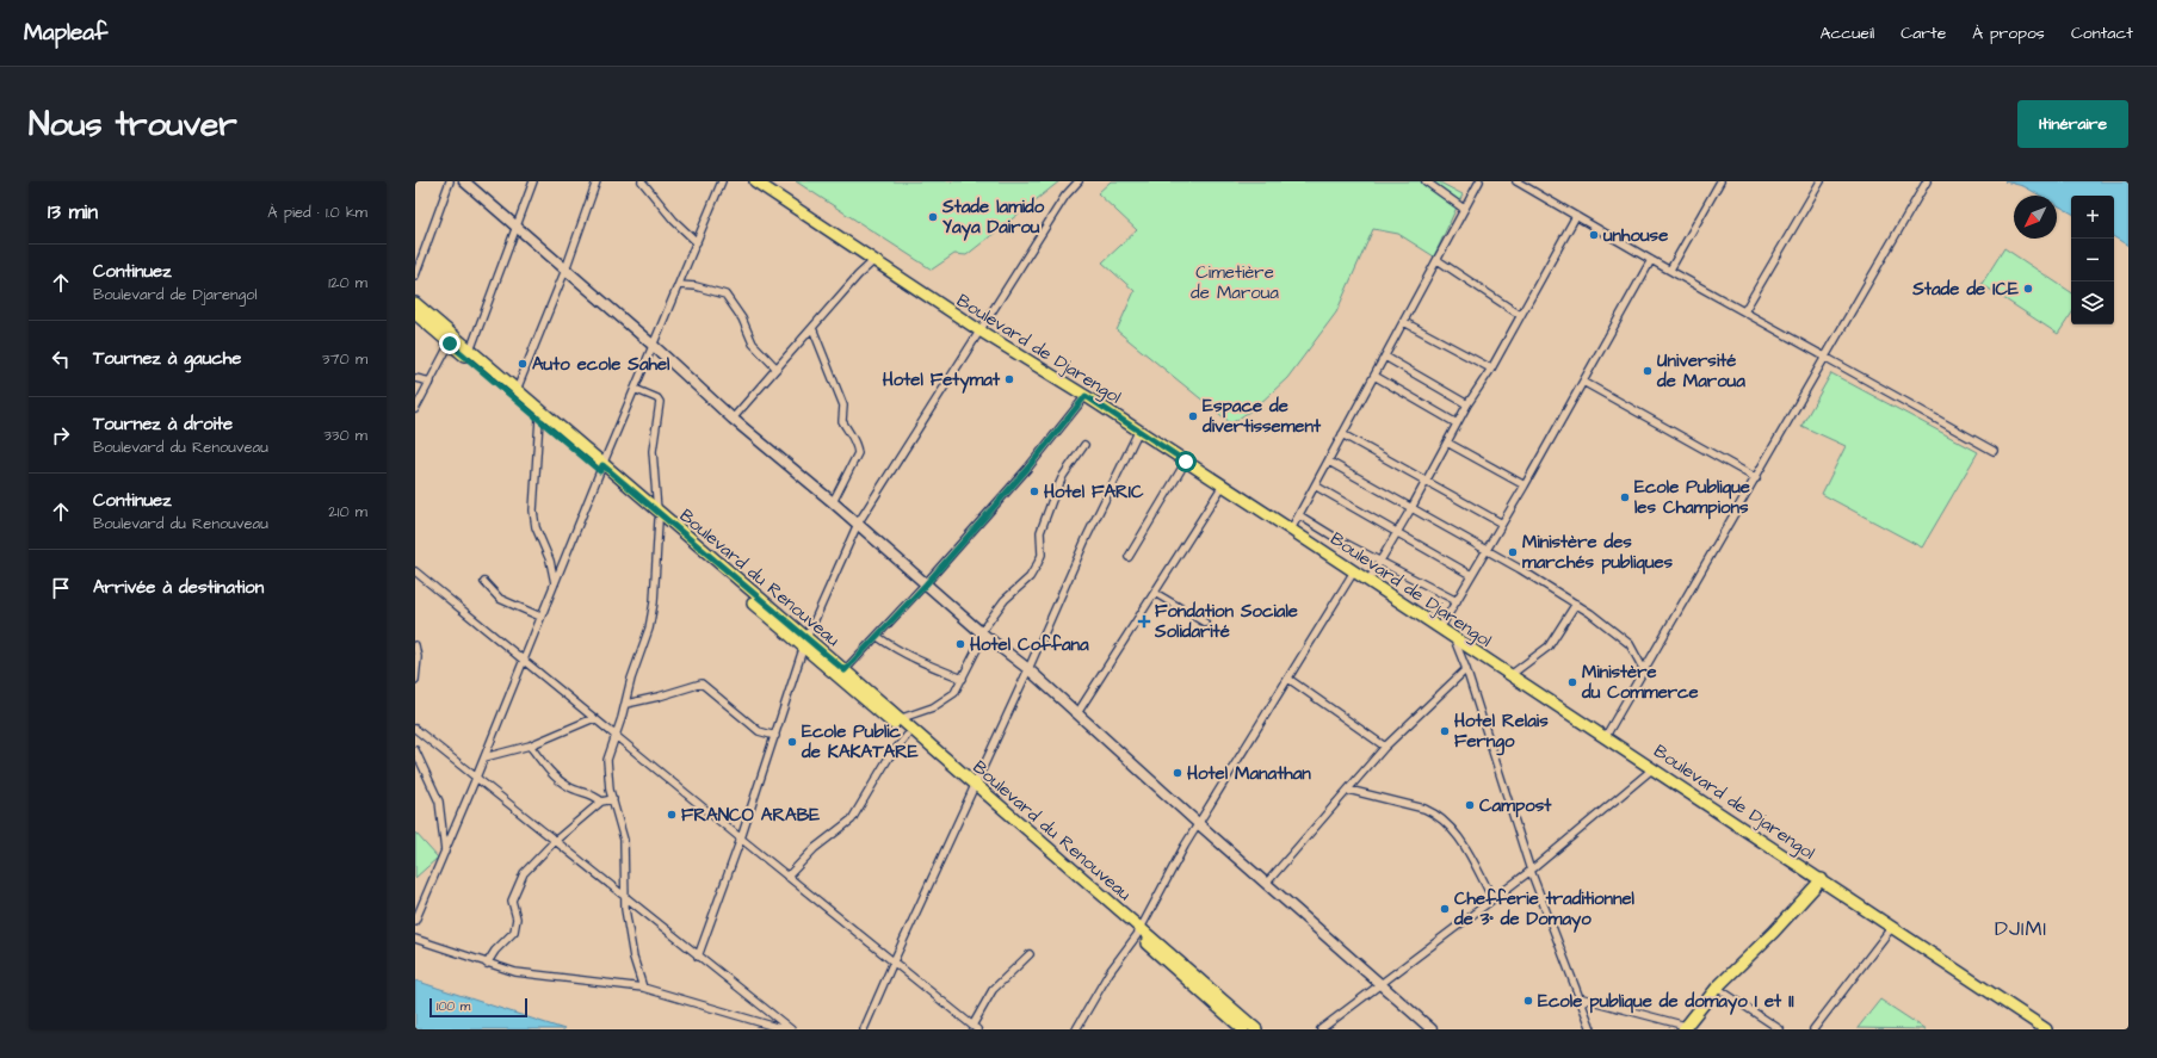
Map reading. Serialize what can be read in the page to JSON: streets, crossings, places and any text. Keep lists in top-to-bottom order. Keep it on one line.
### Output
{"streets":{"main road":["Boulevard de Djarengol","Boulevard du Renouveau"]},"districts":["DJIMI"],"parks":["Cimetière de Maroua"],"places":{"other":["Stade lamido Yaya Dairou","unhouse","Stade de ICE","Auto ecole Sahel","Université de Maroua","Hotel Fetymat","Espace de divertissement","Hotel FARIC","Ecole Publique les Champions","Ministère des marchés publiques","Hotel Coffana","Ministère du Commerce","Hotel Relais Ferngo","Ecole Public de KAKATARE","Hotel Manathan","Campost","FRANCO ARABE","Chefferie traditionnel de 3° de Domayo","Ecole publique de domayo I et II"],"health":["Fondation Sociale Solidarité"]},"scale_bar":"100 m","north":"bottom left","page":{"header":"Mapleaf","nav":["Accueil","Carte","À propos","Contact"],"buttons":"Itinéraire","title":"Nous trouver","heading":["13 min","À pied · 1.0 km"],"map_buttons":["+","−"],"list":[["Continuez","Boulevard de Djarengol","120 m"],["Tournez à gauche","370 m"],["Tournez à droite","Boulevard du Renouveau","330 m"],["Continuez","Boulevard du Renouveau","210 m"],"Arrivée à destination"],"scale":"100 m"}}
